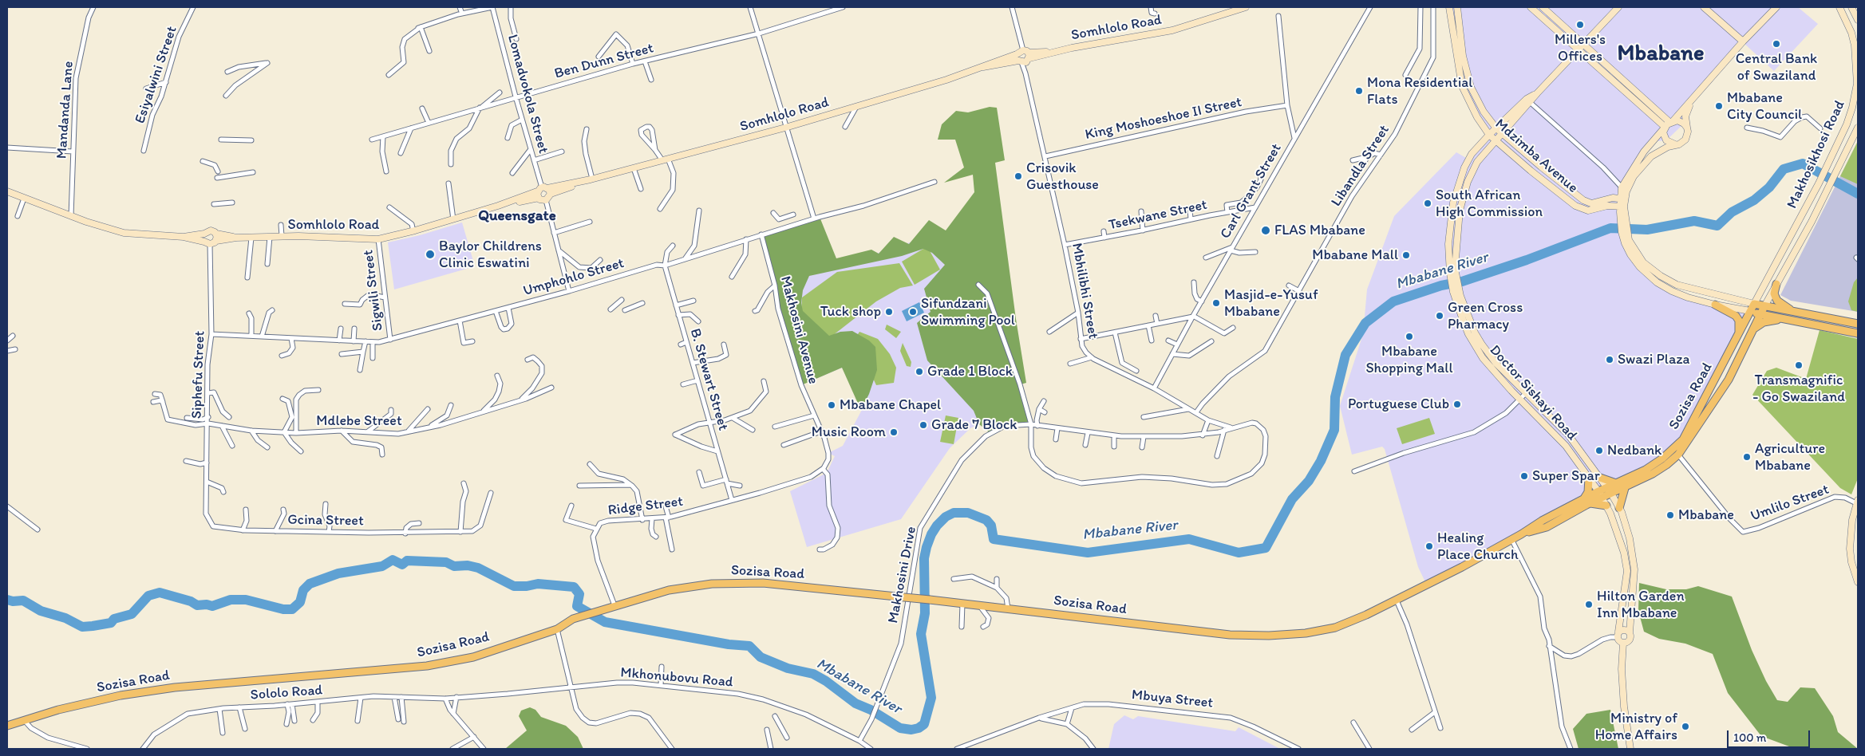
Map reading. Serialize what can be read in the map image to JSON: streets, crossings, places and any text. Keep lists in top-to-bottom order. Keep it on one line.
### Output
{"streets":{"main road":["Somhlolo Road","Makhosikhosi Road","Mdzimba Avenue","Doctor Sishayi Road","Sozisa Road"],"street":["Ben Dunn Street","Esiyalwini Street","Lomadvokola Street","Mandanda Lane","King Moshoeshoe II Street","Libandla Street","Carl Grant Street","Tsekwane Street","Umphohlo Street","Sigwili Street","Mbhilibhi Street","Makhosini Avenue","Siphefu Street","B. Stewart Street","Mdlebe Street","Umlilo Street","Ridge Street","Gcina Street","Makhosini Drive","Mkhonubovu Road","Sololo Road","Mbuya Street"]},"crossings":[["Somhlolo Road","Lomadvokola Street"],["Somhlolo Road","Mandanda Lane"],["Somhlolo Road","Sigwili Street"],["Somhlolo Road","Mbhilibhi Street"],["Somhlolo Road","Siphefu Street"],["Ben Dunn Street","Lomadvokola Street"],["King Moshoeshoe II Street","Mbhilibhi Street"],["Makhosikhosi Road","Sozisa Road"],["Mdzimba Avenue","Doctor Sishayi Road"],["Libandla Street","Mbhilibhi Street"],["Carl Grant Street","Tsekwane Street"],["Carl Grant Street","Mbhilibhi Street"],["Tsekwane Street","Mbhilibhi Street"],["Umphohlo Street","Sigwili Street"],["Umphohlo Street","Makhosini Avenue"],["Umphohlo Street","Siphefu Street"],["Umphohlo Street","B. Stewart Street"],["Mbhilibhi Street","Makhosini Drive"],["Makhosini Avenue","Ridge Street"],["Siphefu Street","Mdlebe Street"],["Siphefu Street","Gcina Street"],["B. Stewart Street","Ridge Street"],["Doctor Sishayi Road","Sozisa Road"],["Sozisa Road","Umlilo Street"],["Sozisa Road","Ridge Street"],["Makhosini Drive","Mkhonubovu Road"],["Mkhonubovu Road","Sololo Road"]],"districts":["Mbabane","Queensgate"],"water":["Mbabane River"],"places":["Millers's Offices","Central Bank of Swaziland","Mona Residential Flats","Mbabane City Council","Crisovik Guesthouse","South African High Commission","FLAS Mbabane","Baylor Childrens Clinic Eswatini","Mbabane Mall","Masjid-e-Yusuf Mbabane","Tuck shop","Sifundzani Swimming Pool","Green Cross Pharmacy","Mbabane Shopping Mall","Swazi Plaza","Transmagnific - Go Swaziland","Grade 1 Block","Portuguese Club","Mbabane Chapel","Grade 7 Block","Music Room","Nedbank","Agriculture Mbabane","Super Spar","Mbabane","Healing Place Church","Hilton Garden Inn Mbabane","Ministry of Home Affairs"],"scale_bar":"100 m"}
